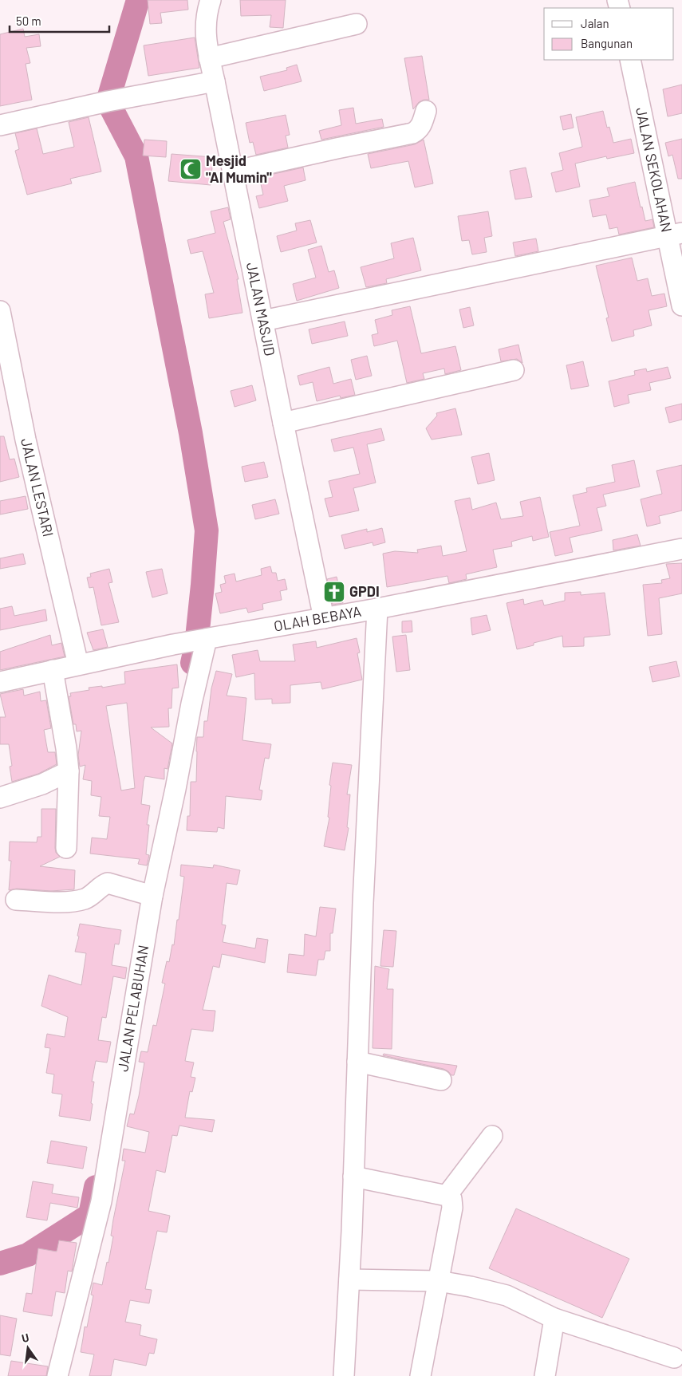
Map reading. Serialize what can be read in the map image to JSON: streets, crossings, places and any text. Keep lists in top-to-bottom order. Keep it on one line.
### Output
{"streets":{"street":["JALAN SEKOLAHAN","JALAN MASJID","JALAN LESTARI","OLAH BEBAYA","JALAN PELABUHAN"]},"crossings":[["JALAN MASJID","OLAH BEBAYA"],["JALAN LESTARI","OLAH BEBAYA"],["OLAH BEBAYA","JALAN PELABUHAN"]],"places":{"mosque":["Mesjid \"Al Mumin\""],"church":["GPDI"]},"legend":["Jalan","Bangunan"],"scale_bar":"50 m","north":"top"}
